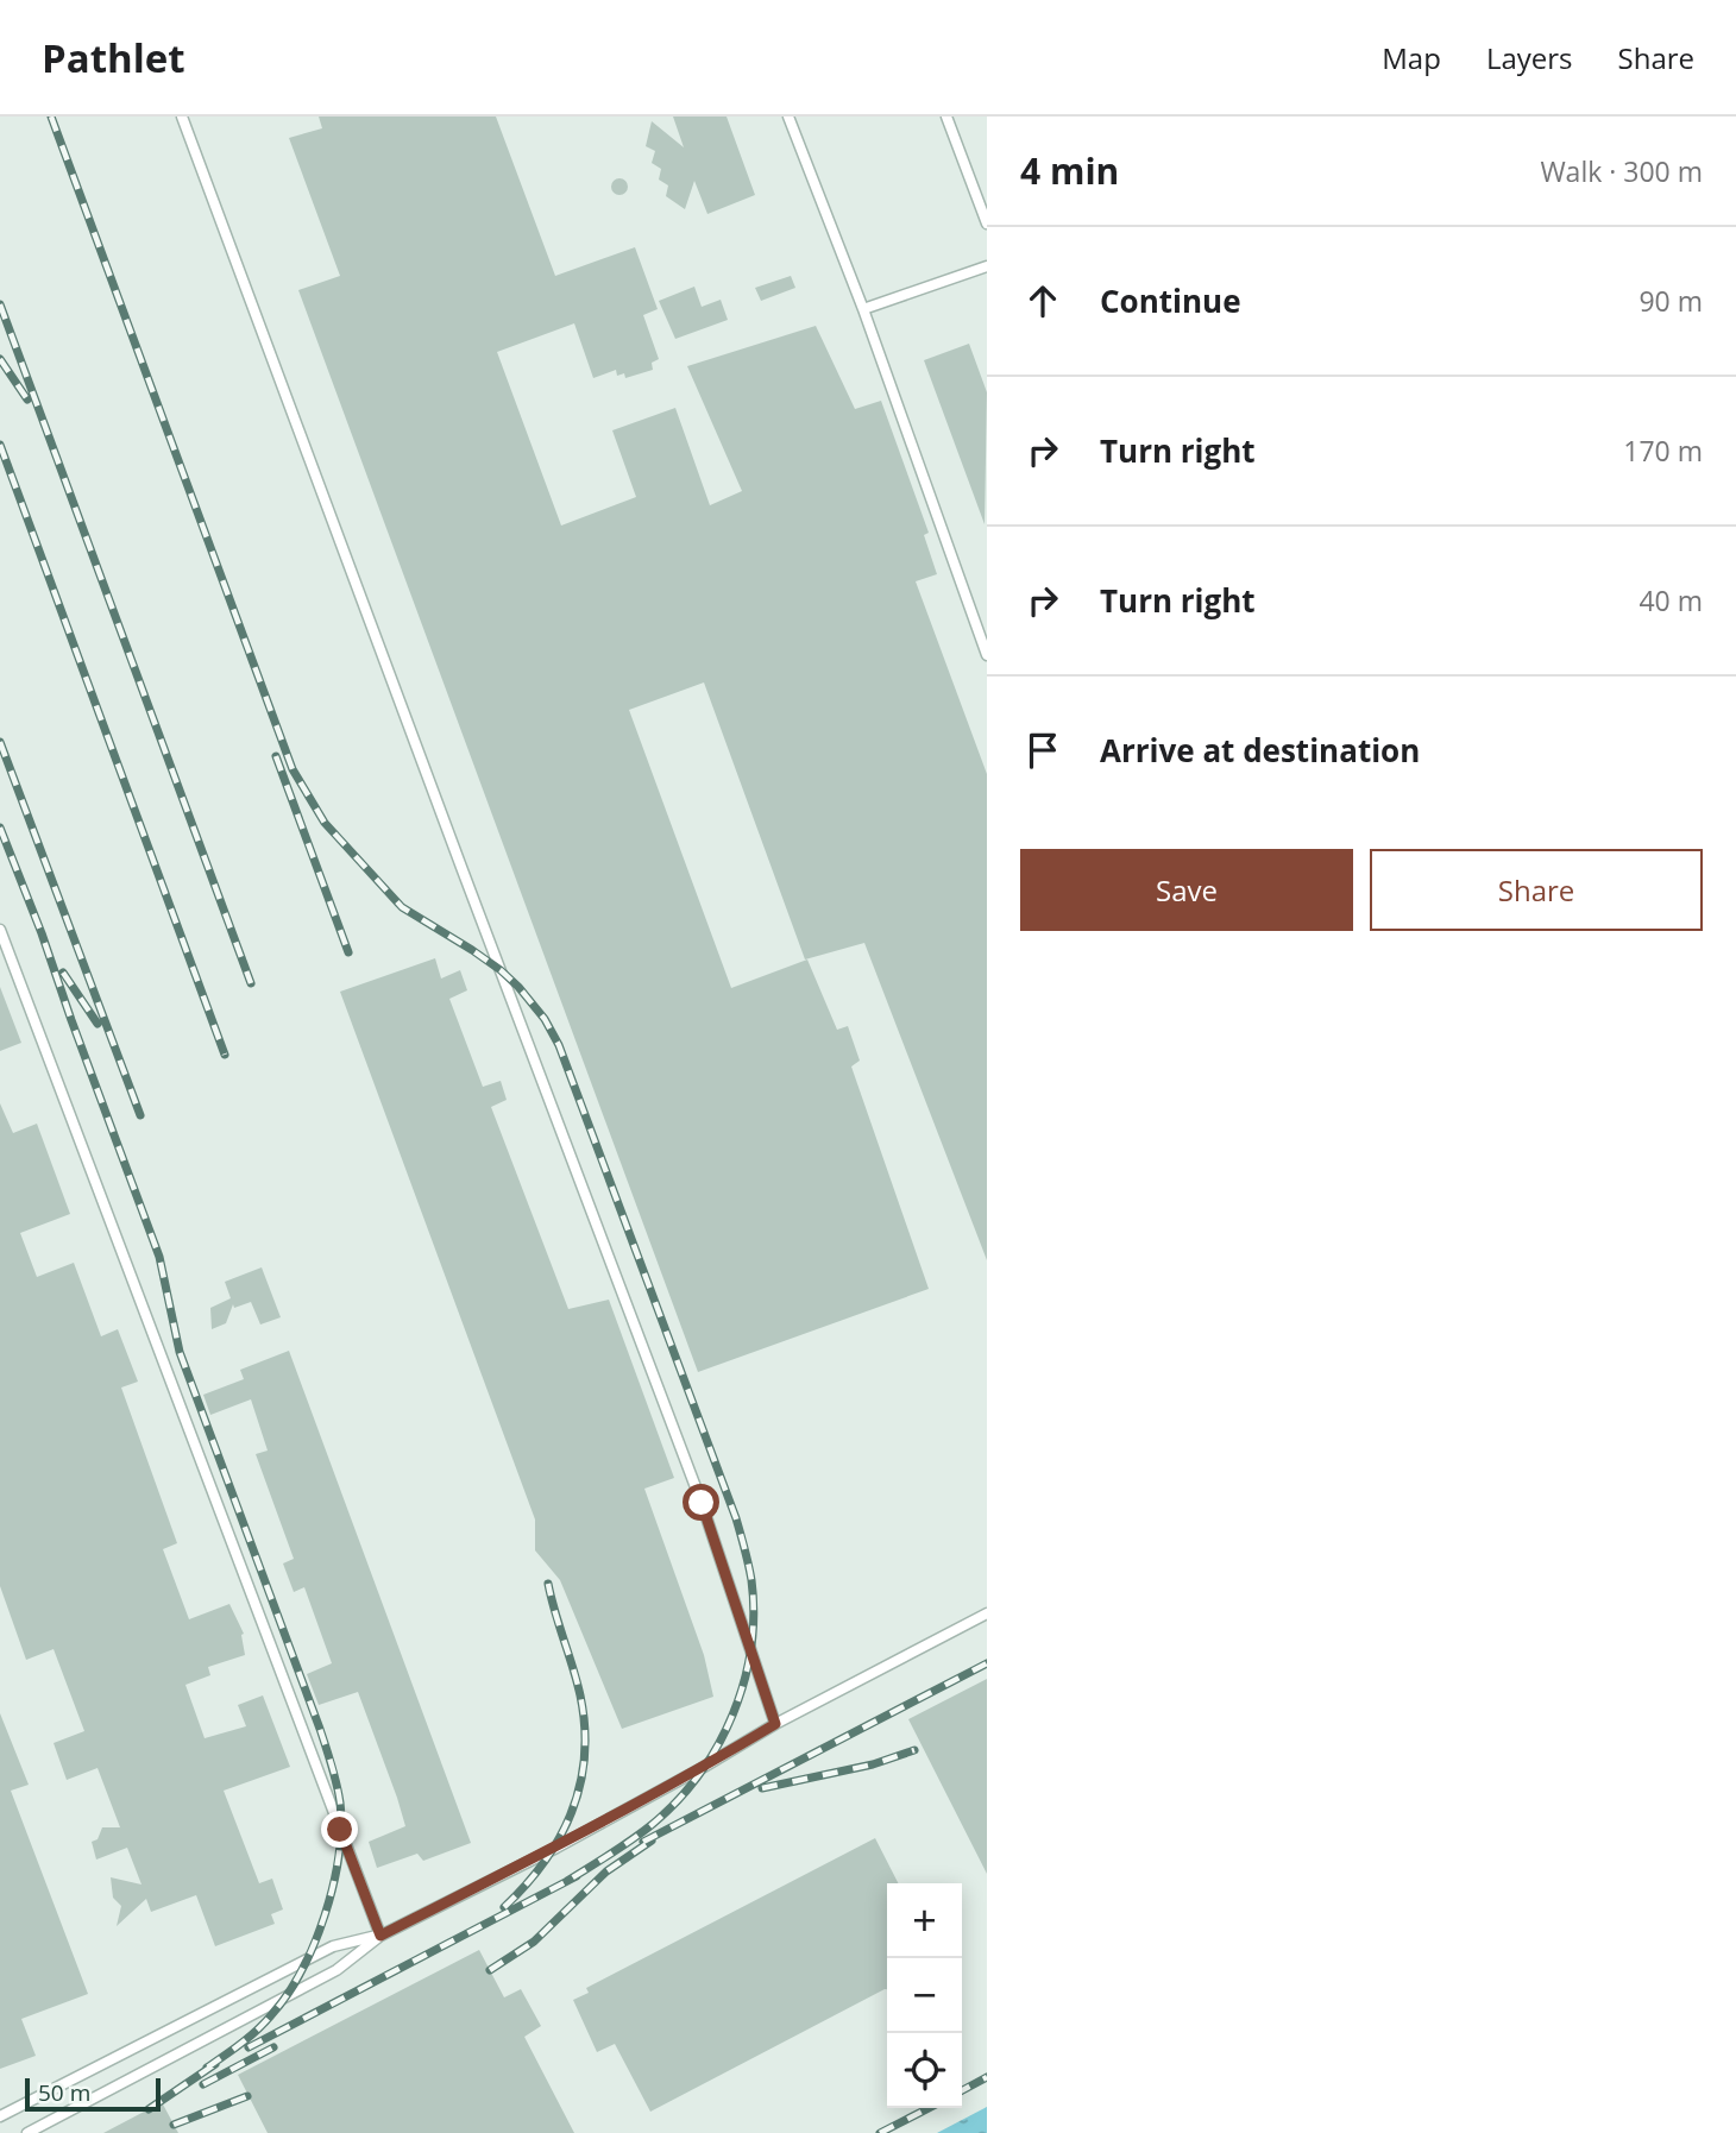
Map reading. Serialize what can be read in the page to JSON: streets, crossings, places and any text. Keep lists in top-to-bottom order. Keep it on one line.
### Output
{"scale_bar":"50 m","page":{"header":"Pathlet","nav":["Map","Layers","Share"],"heading":["4 min","Walk · 300 m"],"list":[["Continue","90 m"],["Turn right","170 m"],["Turn right","40 m"],"Arrive at destination"],"buttons":["Save","Share"],"map_buttons":["+","−"],"scale":"50 m"}}
